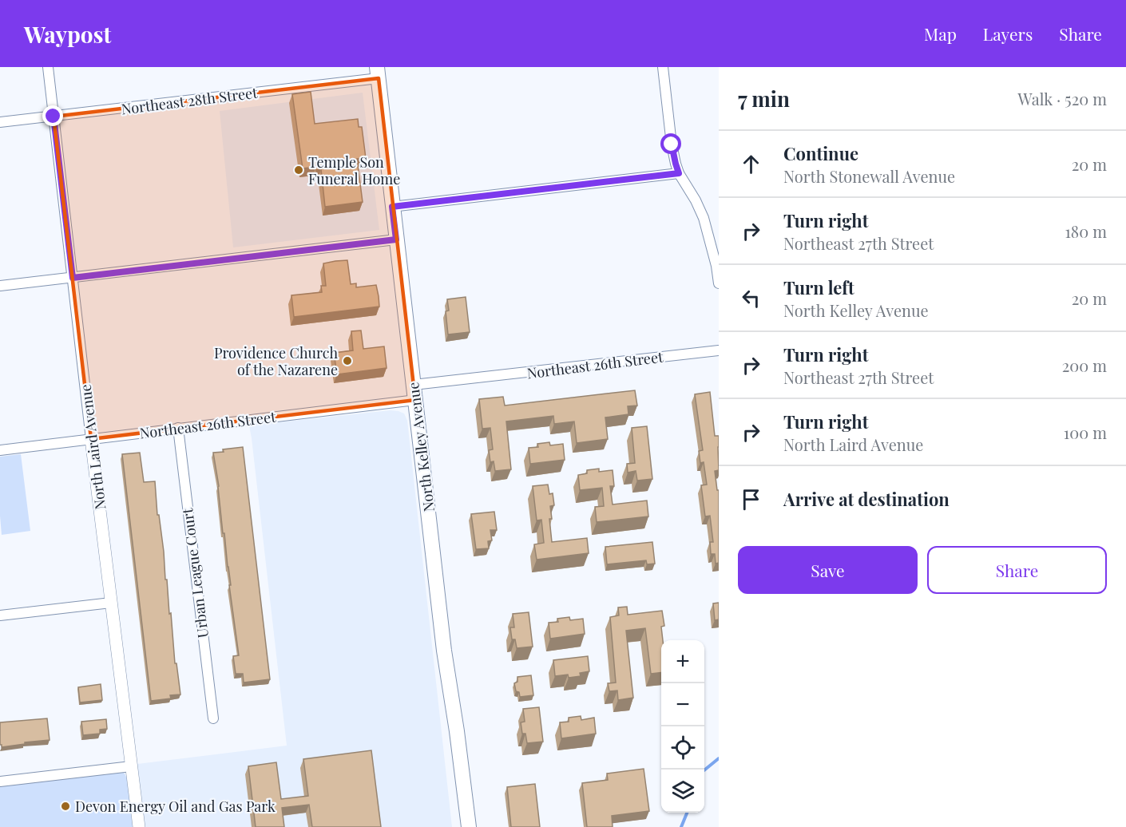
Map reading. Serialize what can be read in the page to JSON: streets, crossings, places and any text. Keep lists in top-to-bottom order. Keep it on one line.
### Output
{"streets":{"main road":["North Kelley Avenue"],"street":["Northeast 28th Street","Northeast 26th Street","North Laird Avenue","Urban League Court"]},"crossings":[["Northeast 28th Street","North Laird Avenue"],["Northeast 28th Street","North Kelley Avenue"],["Northeast 26th Street","North Laird Avenue"],["Northeast 26th Street","North Kelley Avenue"],["Northeast 26th Street","Urban League Court"]],"places":["Temple Son Funeral Home","Providence Church of the Nazarene","Devon Energy Oil and Gas Park"],"page":{"header":"Waypost","nav":["Map","Layers","Share"],"heading":["7 min","Walk · 520 m"],"list":[["Continue","North Stonewall Avenue","20 m"],["Turn right","Northeast 27th Street","180 m"],["Turn left","North Kelley Avenue","20 m"],["Turn right","Northeast 27th Street","200 m"],["Turn right","North Laird Avenue","100 m"],"Arrive at destination"],"buttons":["Save","Share"],"map_buttons":["+","−"]}}
